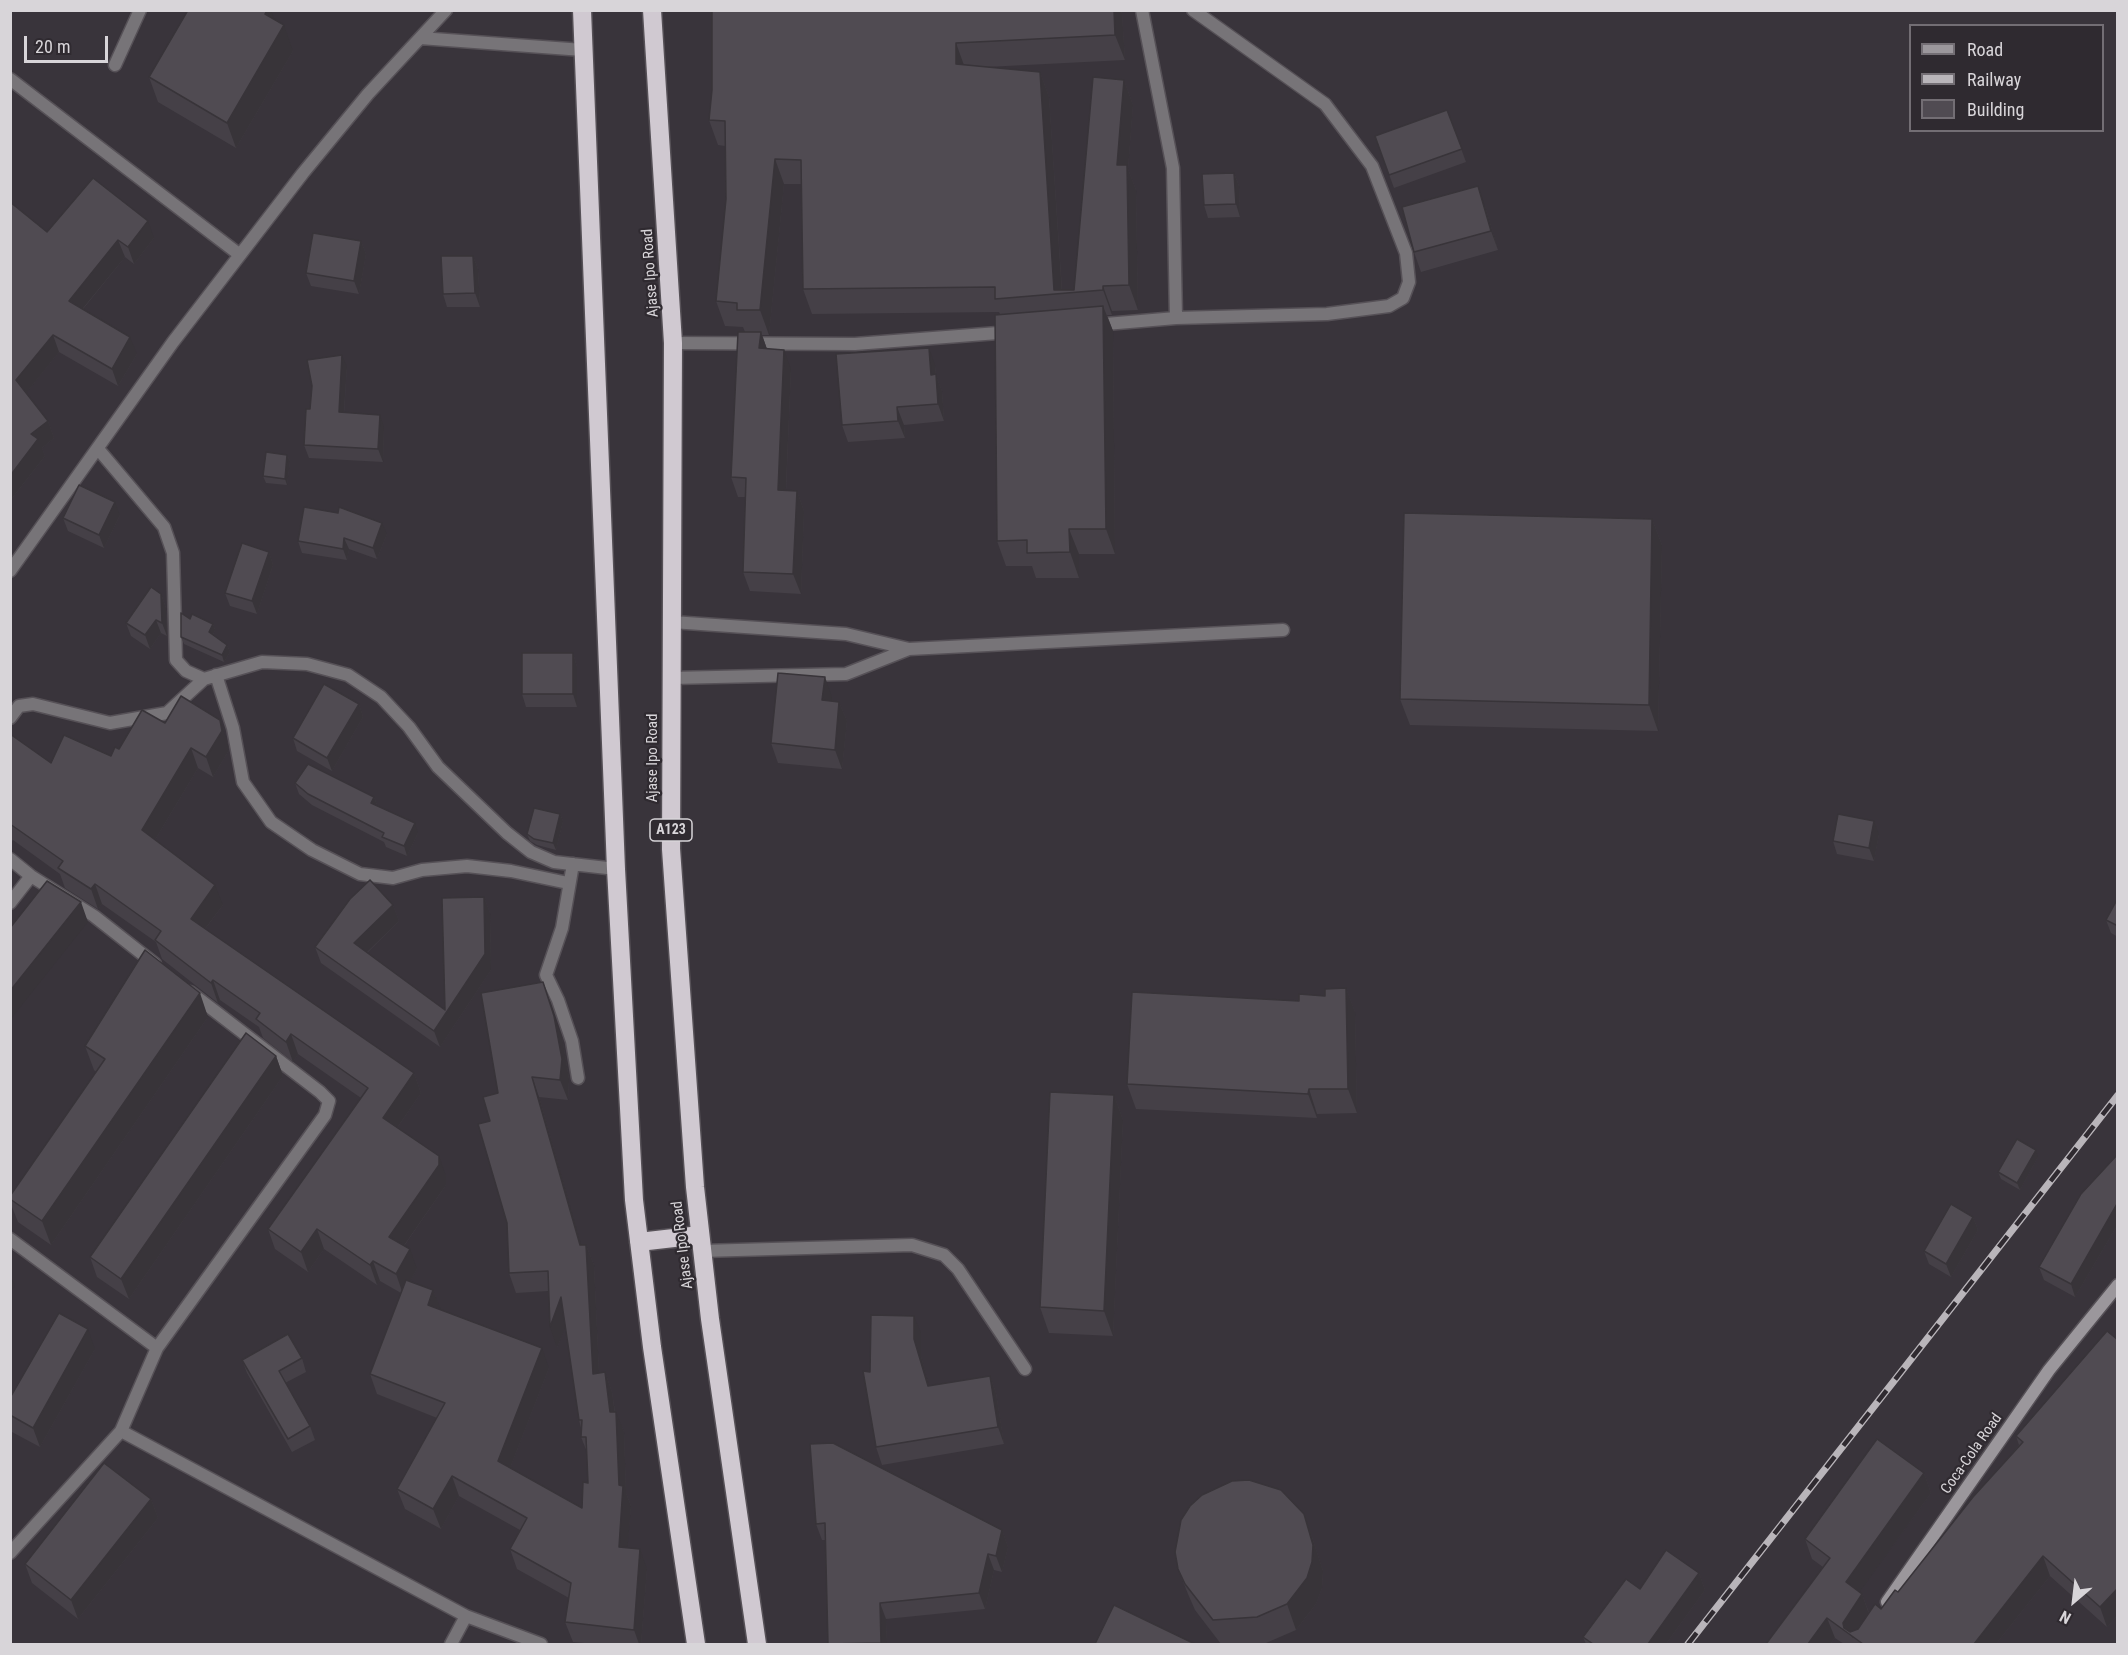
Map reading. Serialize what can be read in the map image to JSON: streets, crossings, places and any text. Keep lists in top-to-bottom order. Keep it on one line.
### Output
{"streets":{"highway":["Ajase Ipo Road","A123"],"street":["Coca-Cola Road"]},"legend":["Road","Railway","Building"],"scale_bar":"20 m","north":"bottom left"}
